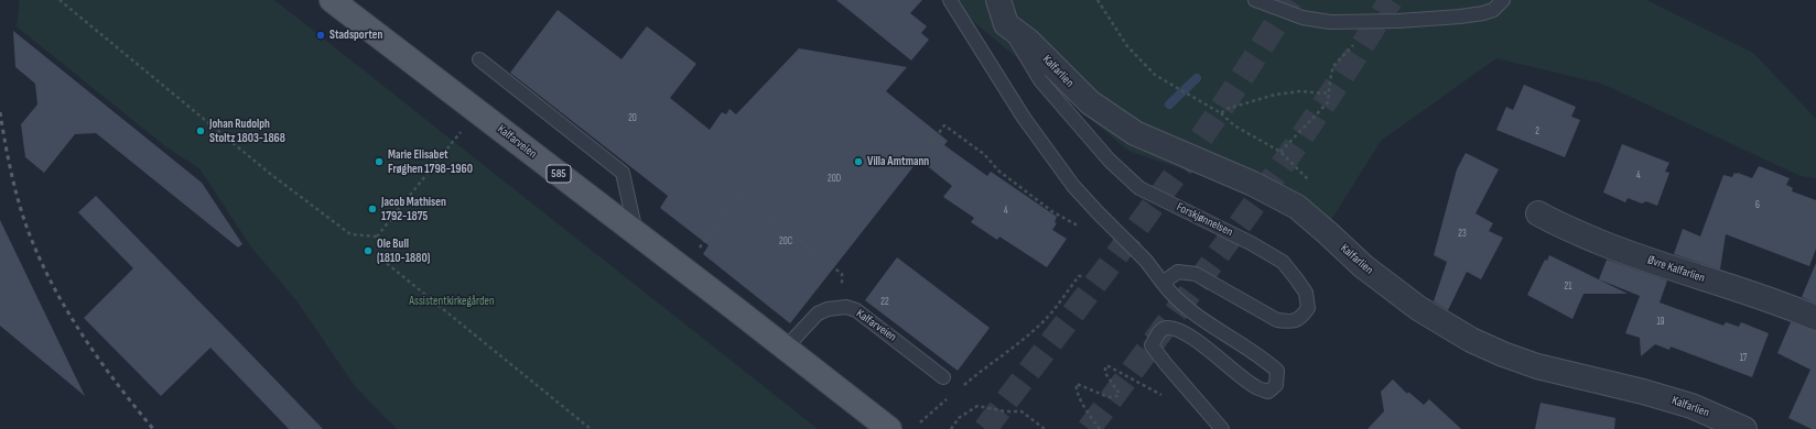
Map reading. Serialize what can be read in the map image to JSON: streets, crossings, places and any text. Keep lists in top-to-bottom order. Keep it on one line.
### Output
{"streets":{"main road":["Kalfarveien","585"],"street":["Kalfarlien","Forskjønnelsen","Øvre Kalfarlien"]},"crossings":[["Kalfarlien","Forskjønnelsen"]],"parks":["Assistentkirkegården"],"places":["Stadsporten","Johan Rudolph Stoltz 1803-1868","Marie Elisabet Frøghen 1798-1960","Villa Amtmann","Jacob Mathisen 1792-1875","Ole Bull (1810-1880)"],"house_numbers":["20","2","4","20D","6","4","23","20C","21","22","19","17"]}
